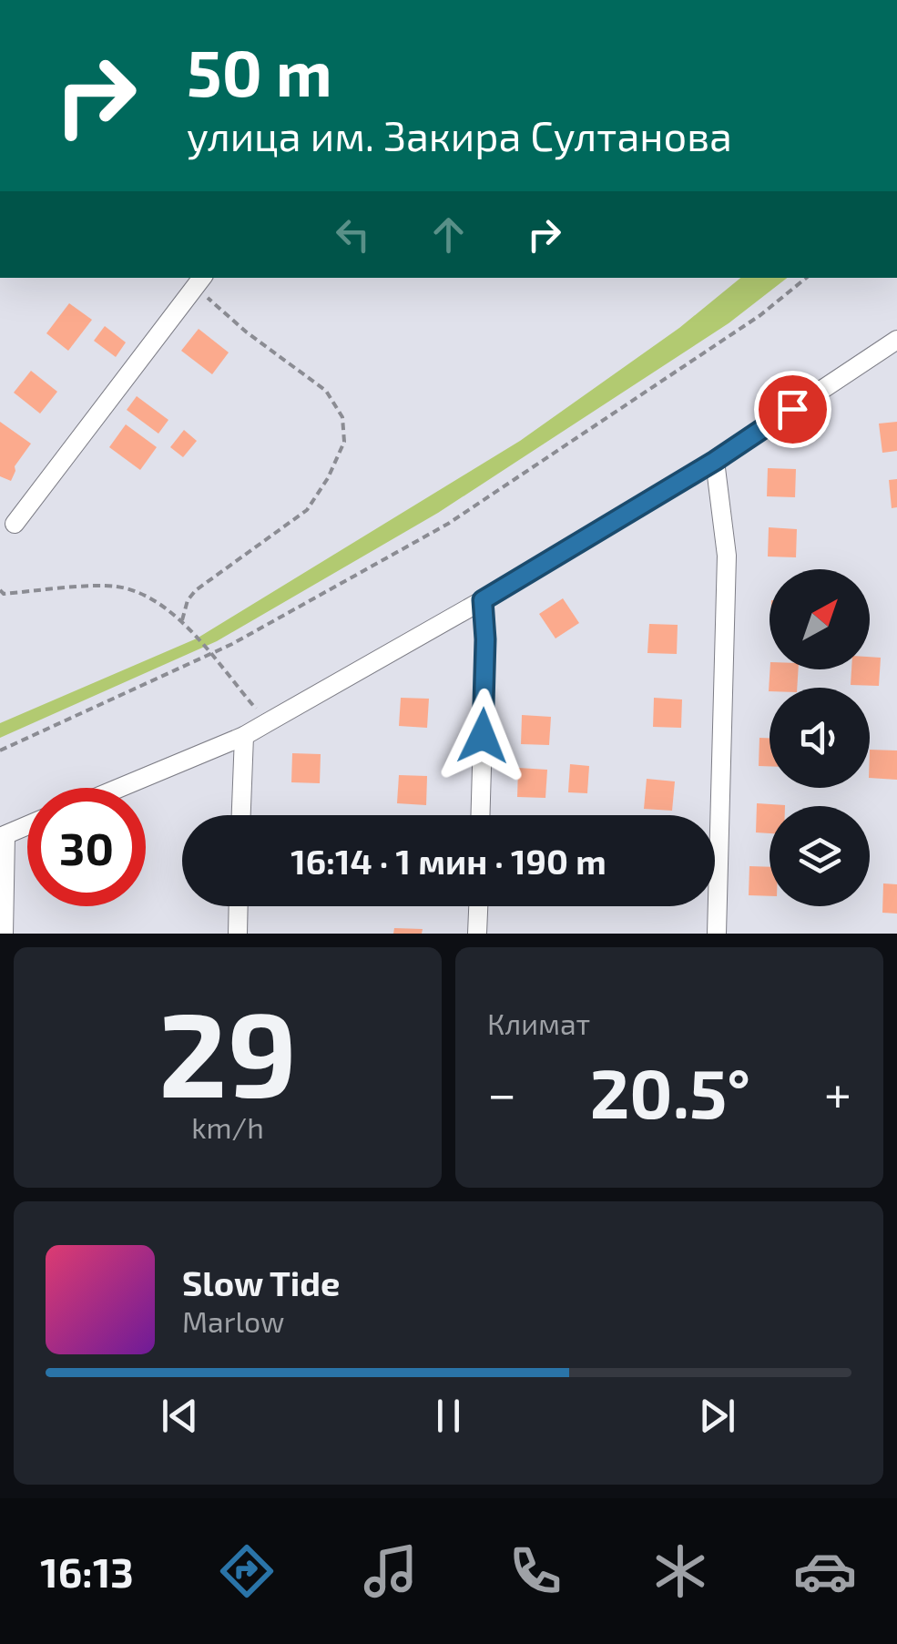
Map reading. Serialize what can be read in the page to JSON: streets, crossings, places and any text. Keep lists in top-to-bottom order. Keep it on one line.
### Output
{"north":"top right","page":{"turn":["50 m","улица им. Закира Султанова"],"limit":"30","trip":"16:14 · 1 мин · 190 m","tile":[["29","km/h"],"Климат"],"heat":["−","20.5°","+"],"song":["Slow Tide","Marlow"],"tabs":"16:13"}}
